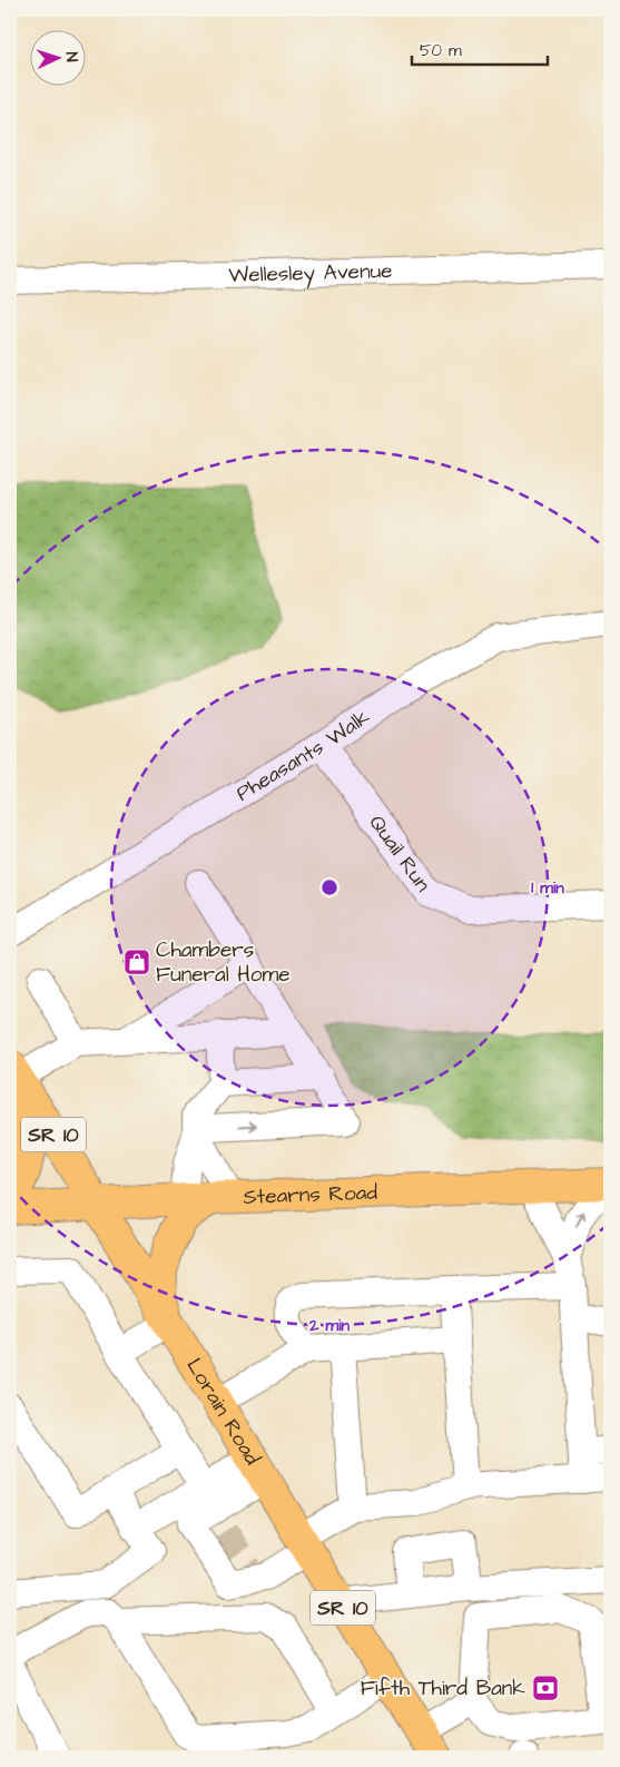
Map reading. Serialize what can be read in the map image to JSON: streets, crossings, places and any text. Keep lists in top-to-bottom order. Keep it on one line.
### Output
{"streets":{"main road":["SR 10","Stearns Road","Lorain Road"],"street":["Wellesley Avenue","Pheasants Walk","Quail Run"]},"crossings":[["Pheasants Walk","Quail Run"],["Stearns Road","Lorain Road"]],"places":{"shop":["Chambers Funeral Home"],"bank":["Fifth Third Bank"]},"scale_bar":"50 m","north":"right","rings":["1 min","2 min"]}
